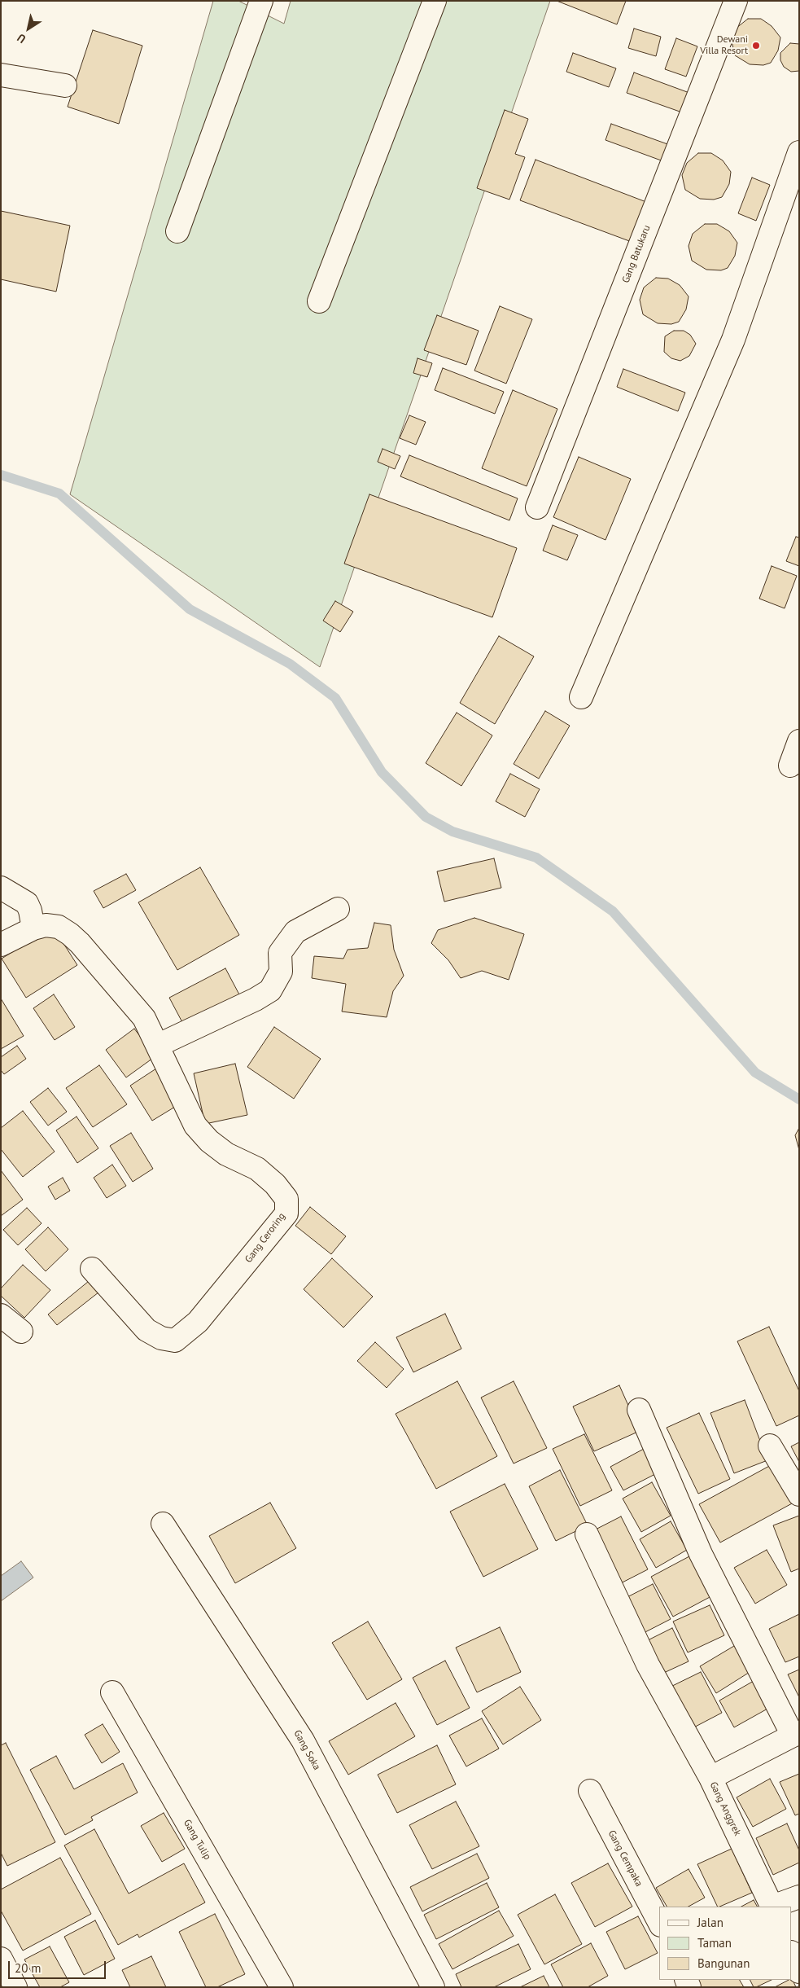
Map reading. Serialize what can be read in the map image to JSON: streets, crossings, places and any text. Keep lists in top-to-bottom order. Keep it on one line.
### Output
{"streets":{"street":["Gang Batukaru","Gang Ceroring","Gang Soka","Gang Anggrek","Gang Tulip","Gang Cempaka"]},"places":["Dewani Villa Resort"],"legend":["Jalan","Taman","Bangunan"],"scale_bar":"20 m","north":"bottom left"}
